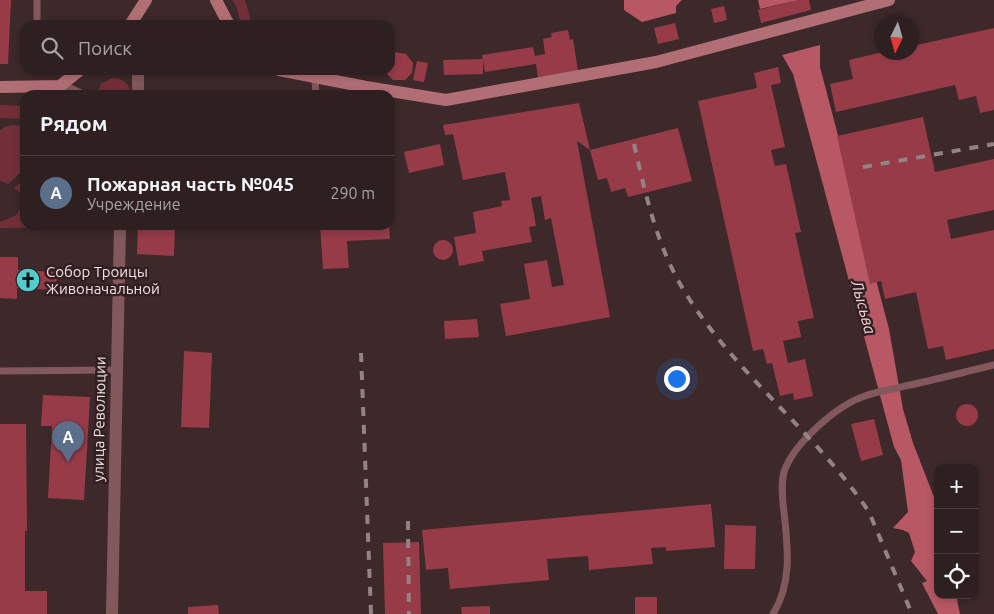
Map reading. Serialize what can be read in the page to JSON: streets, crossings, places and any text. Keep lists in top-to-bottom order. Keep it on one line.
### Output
{"streets":{"street":["улица Революции"]},"water":["Лысьва"],"places":{"church":["Собор Троицы Живоначальной"]},"north":"bottom","page":{"search":"Поиск","heading":"Рядом","list":[{"mark":"A","name":"Пожарная часть №045","note":"Учреждение","value":"290 m"}],"pins":"A","map_buttons":["+","−"]}}
